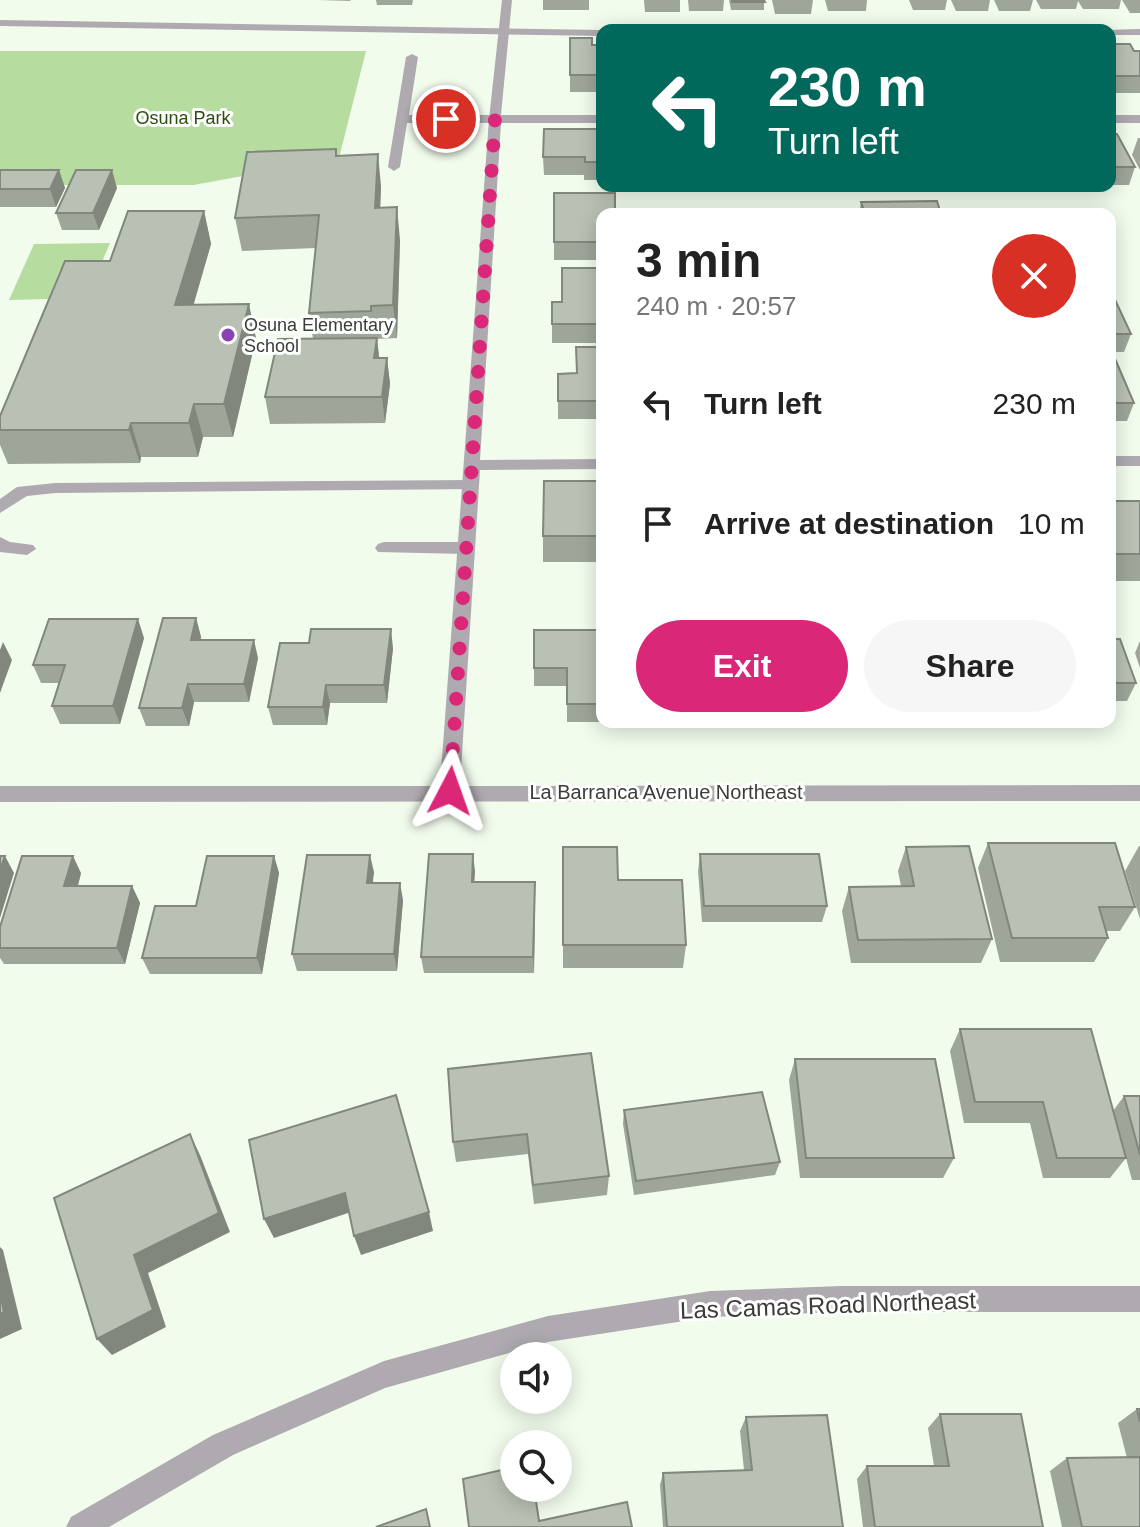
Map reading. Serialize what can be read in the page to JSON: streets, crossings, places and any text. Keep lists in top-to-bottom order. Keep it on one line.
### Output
{"streets":{"street":["La Barranca Avenue Northeast","Las Camas Road Northeast"]},"parks":["Osuna Park"],"places":["Osuna Elementary School"],"page":{"turn":["230 m","Turn left"],"heading":["3 min","240 m · 20:57"],"list":[{"name":"Turn left","value":"230 m"},{"name":"Arrive at destination","value":"10 m"}],"buttons":["Exit","Share"]}}
